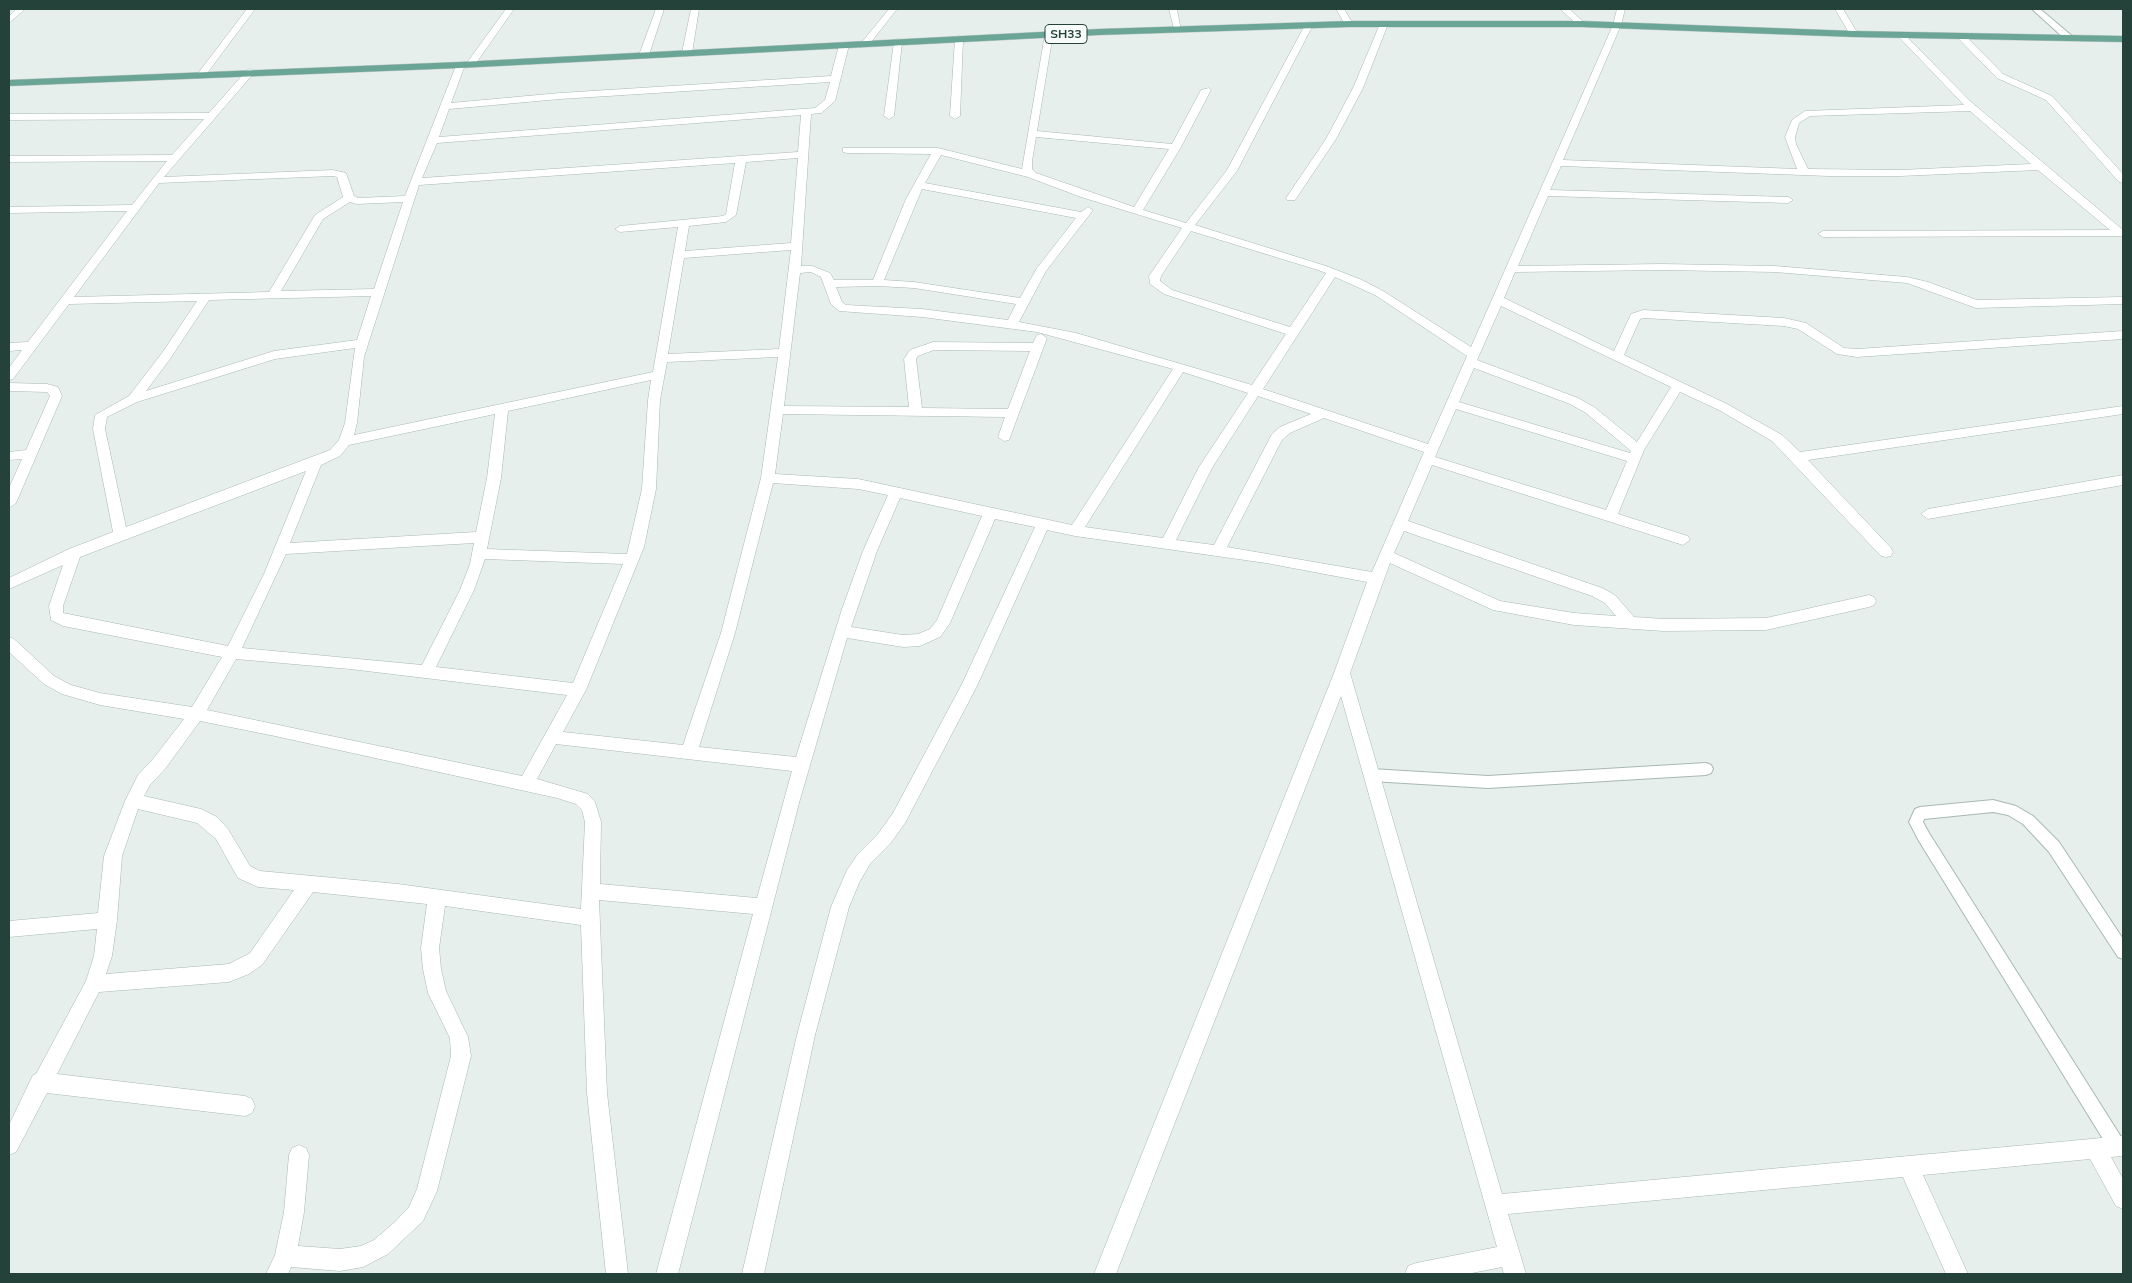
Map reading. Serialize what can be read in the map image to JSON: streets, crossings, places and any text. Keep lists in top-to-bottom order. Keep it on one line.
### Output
{"streets":{"main road":["SH33"]}}
